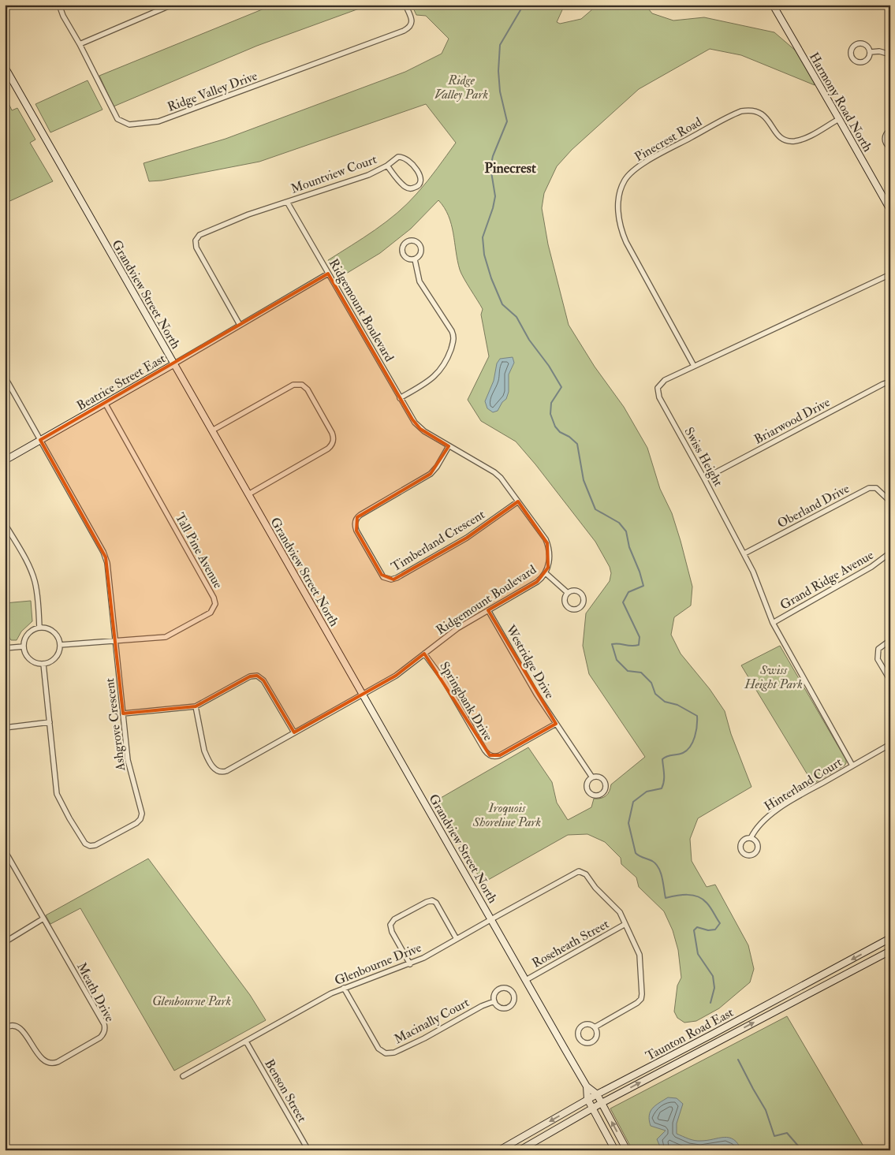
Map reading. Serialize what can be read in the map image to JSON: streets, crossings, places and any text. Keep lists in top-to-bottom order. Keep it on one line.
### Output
{"streets":{"street":["Ridge Valley Drive","Harmony Road North","Pinecrest Road","Mountview Court","Grandview Street North","Ridgemount Boulevard","Beatrice Street East","Briarwood Drive","Swiss Height","Oberland Drive","Timberland Crescent","Tall Pine Avenue","Grand Ridge Avenue","Westridge Drive","Springbank Drive","Ashgrove Crescent","Hinterland Court","Roseheath Street","Glenbourne Drive","Meath Drive","Macinally Court","Taunton Road East","Benson Street"]},"crossings":[["Harmony Road North","Pinecrest Road"],["Pinecrest Road","Swiss Height"],["Mountview Court","Ridgemount Boulevard"],["Mountview Court","Beatrice Street East"],["Grandview Street North","Ridgemount Boulevard"],["Grandview Street North","Beatrice Street East"],["Grandview Street North","Roseheath Street"],["Grandview Street North","Glenbourne Drive"],["Grandview Street North","Taunton Road East"],["Ridgemount Boulevard","Beatrice Street East"],["Ridgemount Boulevard","Timberland Crescent"],["Ridgemount Boulevard","Westridge Drive"],["Ridgemount Boulevard","Springbank Drive"],["Beatrice Street East","Tall Pine Avenue"],["Beatrice Street East","Ashgrove Crescent"],["Briarwood Drive","Swiss Height"],["Swiss Height","Oberland Drive"],["Swiss Height","Grand Ridge Avenue"],["Swiss Height","Hinterland Court"],["Tall Pine Avenue","Ashgrove Crescent"],["Westridge Drive","Springbank Drive"],["Roseheath Street","Glenbourne Drive"],["Glenbourne Drive","Macinally Court"],["Glenbourne Drive","Benson Street"]],"districts":["Pinecrest"],"parks":["Ridge Valley Park","Swiss Height Park","Iroquois Shoreline Park","Glenbourne Park"]}
